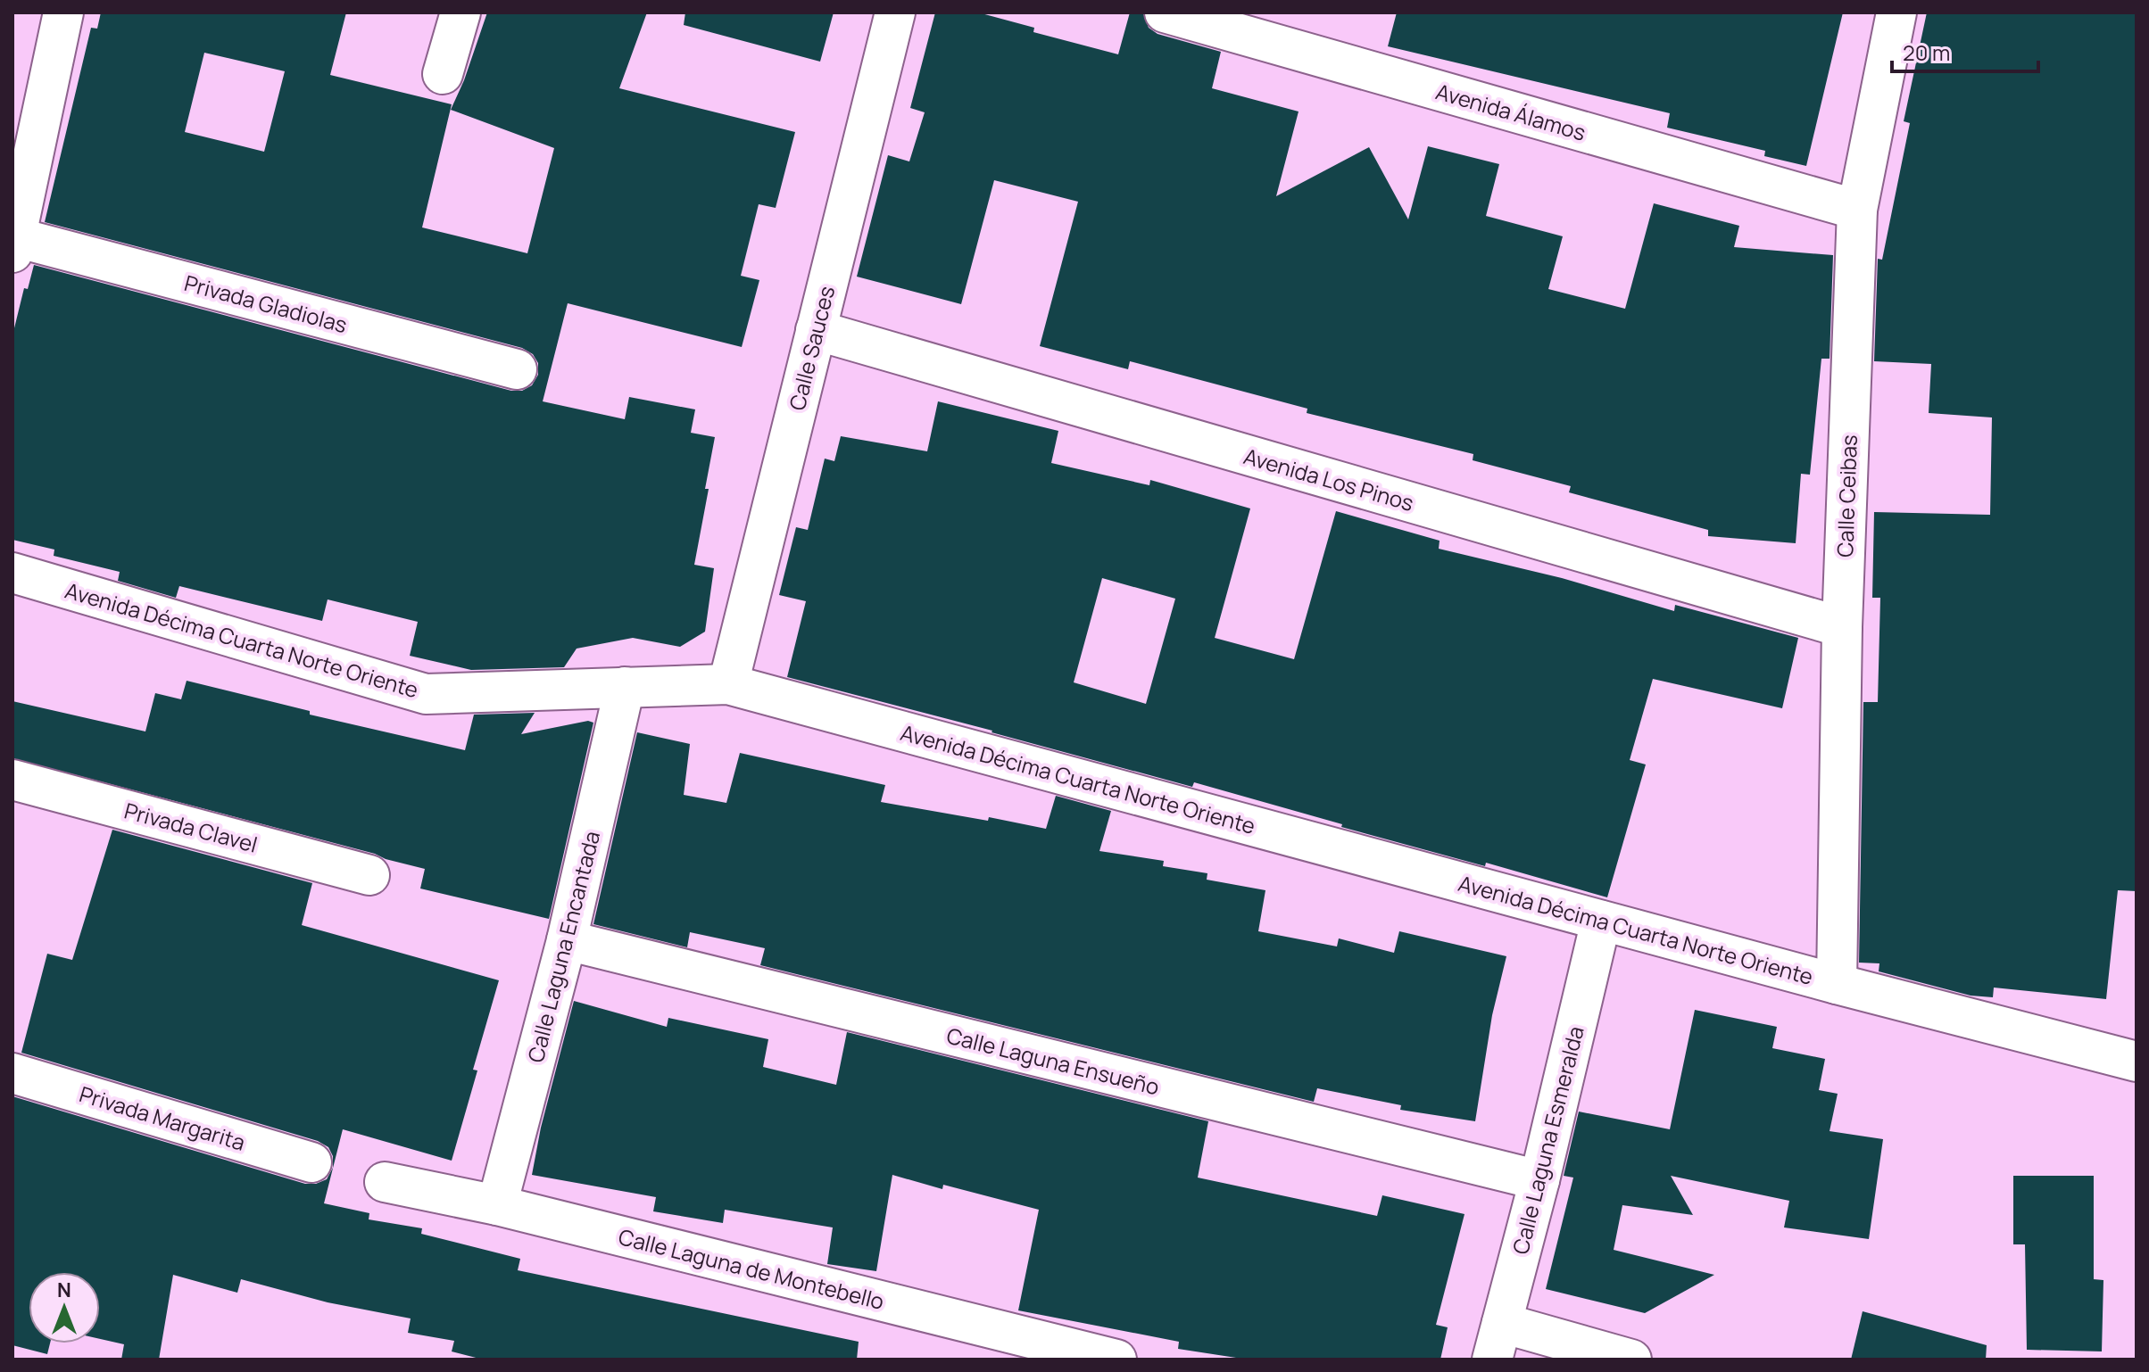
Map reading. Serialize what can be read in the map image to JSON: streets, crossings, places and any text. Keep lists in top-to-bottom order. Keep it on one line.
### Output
{"streets":{"street":["Avenida Álamos","Privada Gladiolas","Calle Sauces","Avenida Los Pinos","Calle Ceibas","Avenida Décima Cuarta Norte Oriente","Privada Clavel","Calle Laguna Encantada","Calle Laguna Ensueño","Privada Margarita","Calle Laguna Esmeralda","Calle Laguna de Montebello"]},"crossings":[["Avenida Álamos","Calle Ceibas"],["Calle Sauces","Avenida Los Pinos"],["Calle Sauces","Avenida Décima Cuarta Norte Oriente"],["Avenida Los Pinos","Calle Ceibas"],["Calle Ceibas","Avenida Décima Cuarta Norte Oriente"],["Avenida Décima Cuarta Norte Oriente","Calle Laguna Encantada"],["Avenida Décima Cuarta Norte Oriente","Calle Laguna Esmeralda"],["Calle Laguna Encantada","Calle Laguna Ensueño"],["Calle Laguna Encantada","Calle Laguna de Montebello"],["Calle Laguna Ensueño","Calle Laguna Esmeralda"]],"scale_bar":"20 m","north":"top"}
